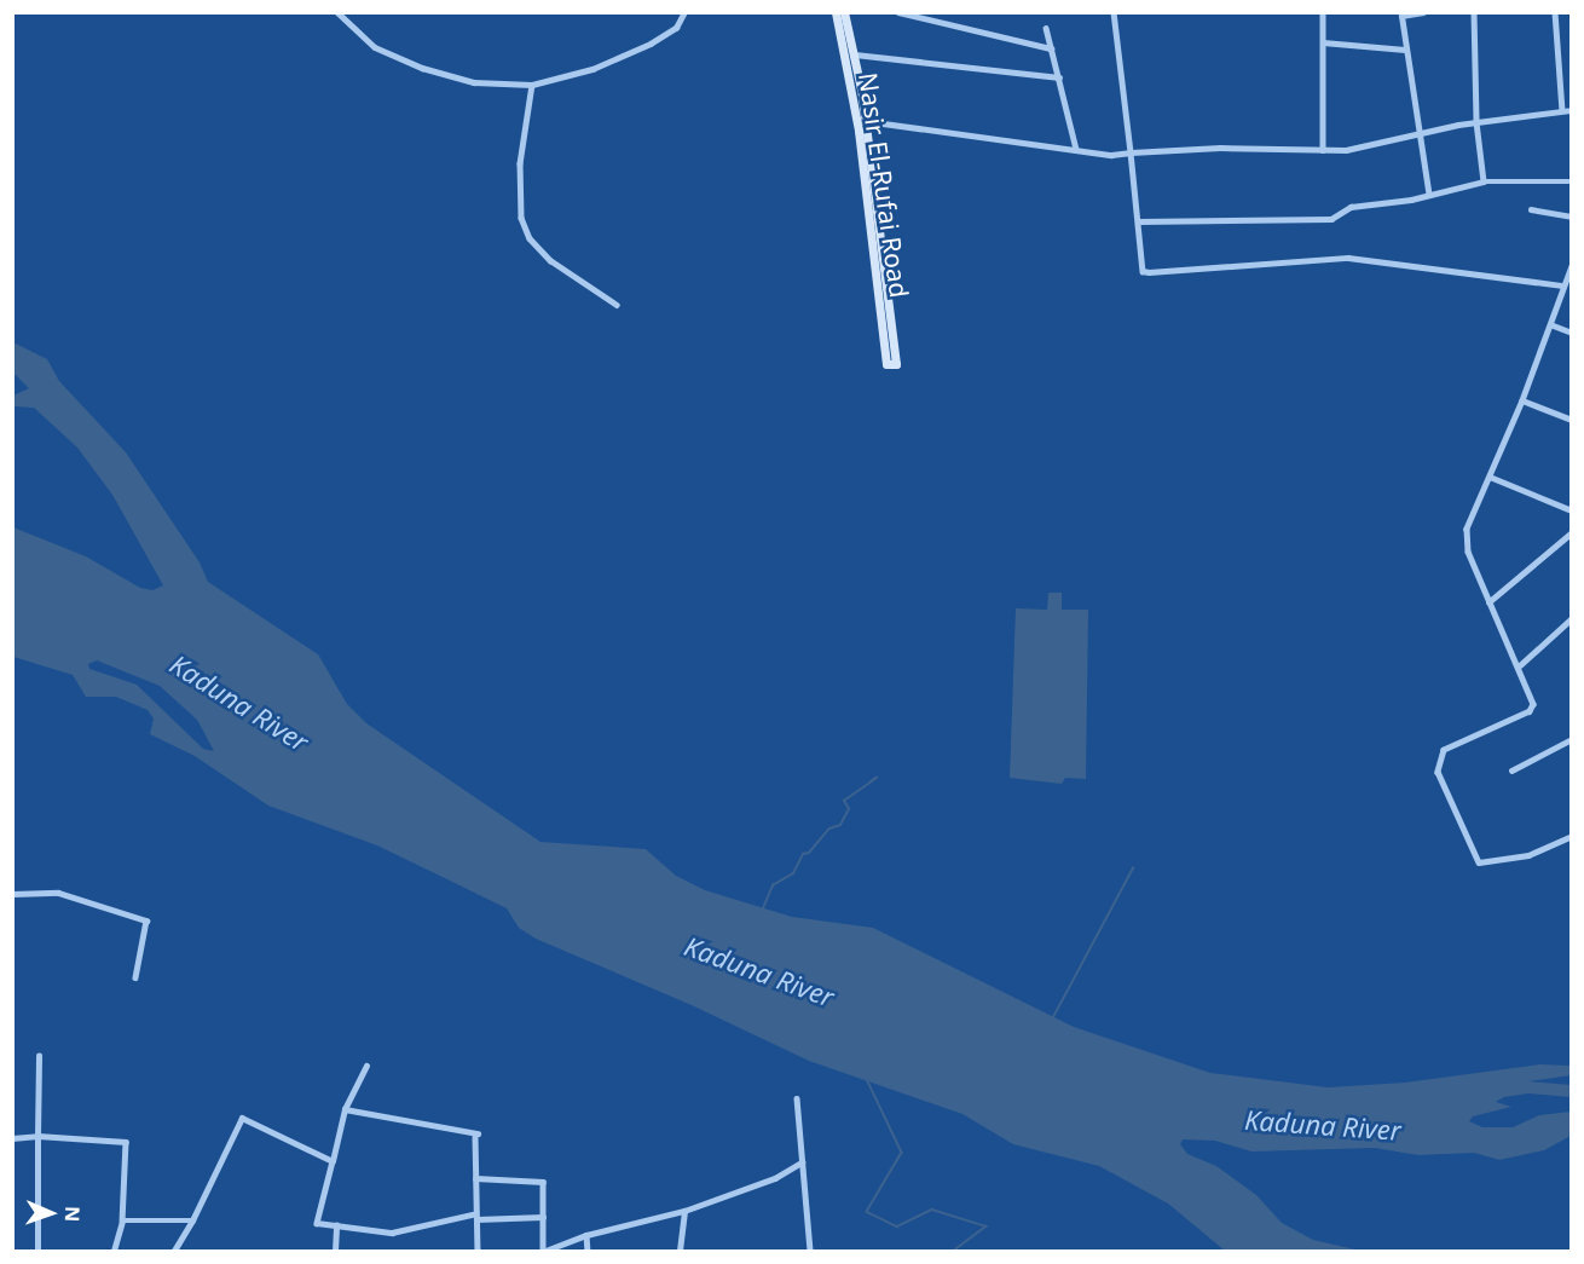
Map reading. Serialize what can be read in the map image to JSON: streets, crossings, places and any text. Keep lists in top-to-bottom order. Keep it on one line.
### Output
{"streets":{"main road":["Nasir El-Rufai Road"]},"water":["Kaduna River"],"north":"right"}
